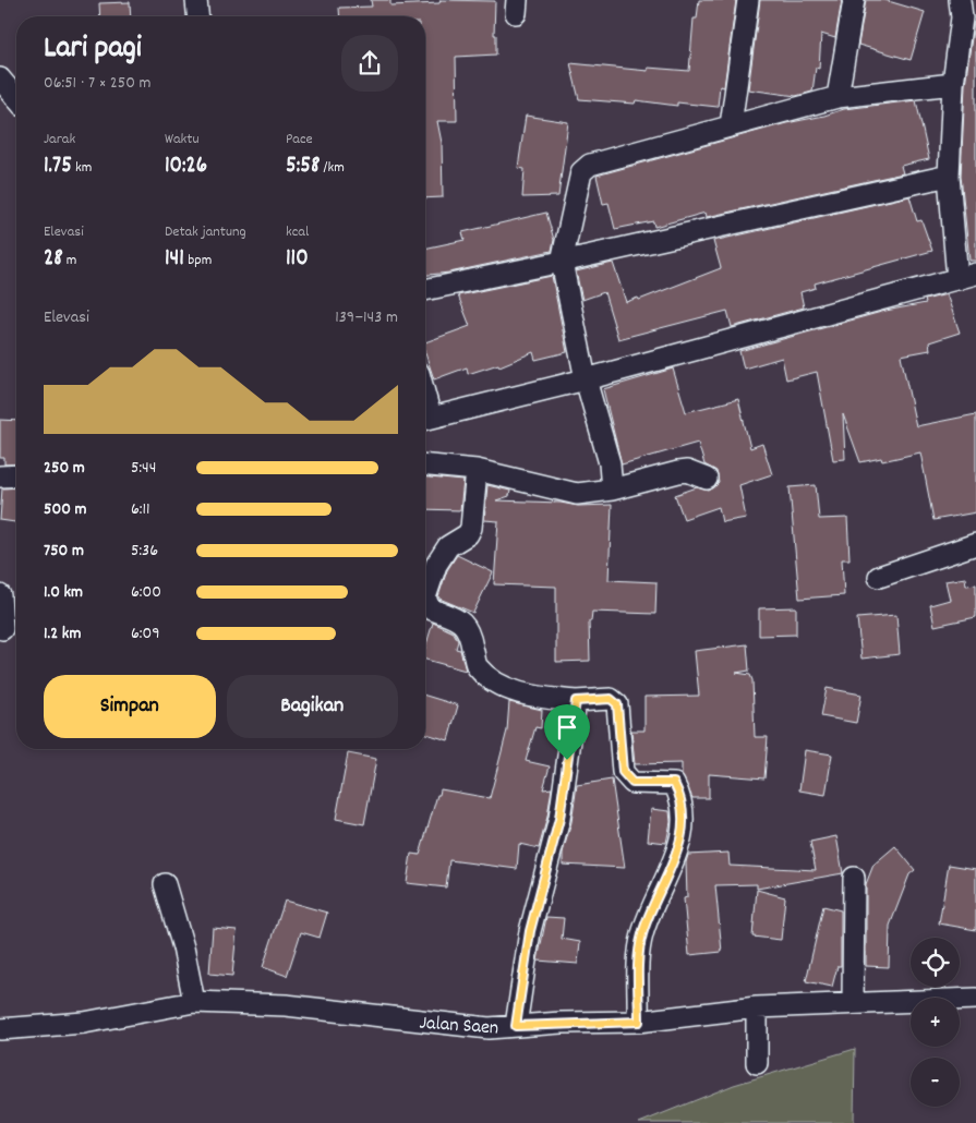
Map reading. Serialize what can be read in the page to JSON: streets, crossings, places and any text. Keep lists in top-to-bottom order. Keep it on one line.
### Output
{"streets":{"street":["Jalan Saen"]},"page":{"heading":["Lari pagi","06:51 · 7 × 250 m"],"stats":[["Jarak","1.75 km"],["Waktu","10:26"],["Pace","5:58 /km"],["Elevasi","28 m"],["Detak jantung","141 bpm"],["kcal","110"]],"chart":["Elevasi","139–143 m"],"list":[{"name":"250 m","note":"5:44"},{"name":"500 m","note":"6:11"},{"name":"750 m","note":"5:36"},{"name":"1.0 km","note":"6:00"},{"name":"1.2 km","note":"6:09"}],"buttons":["Simpan","Bagikan"],"map_buttons":["+","−"]}}
